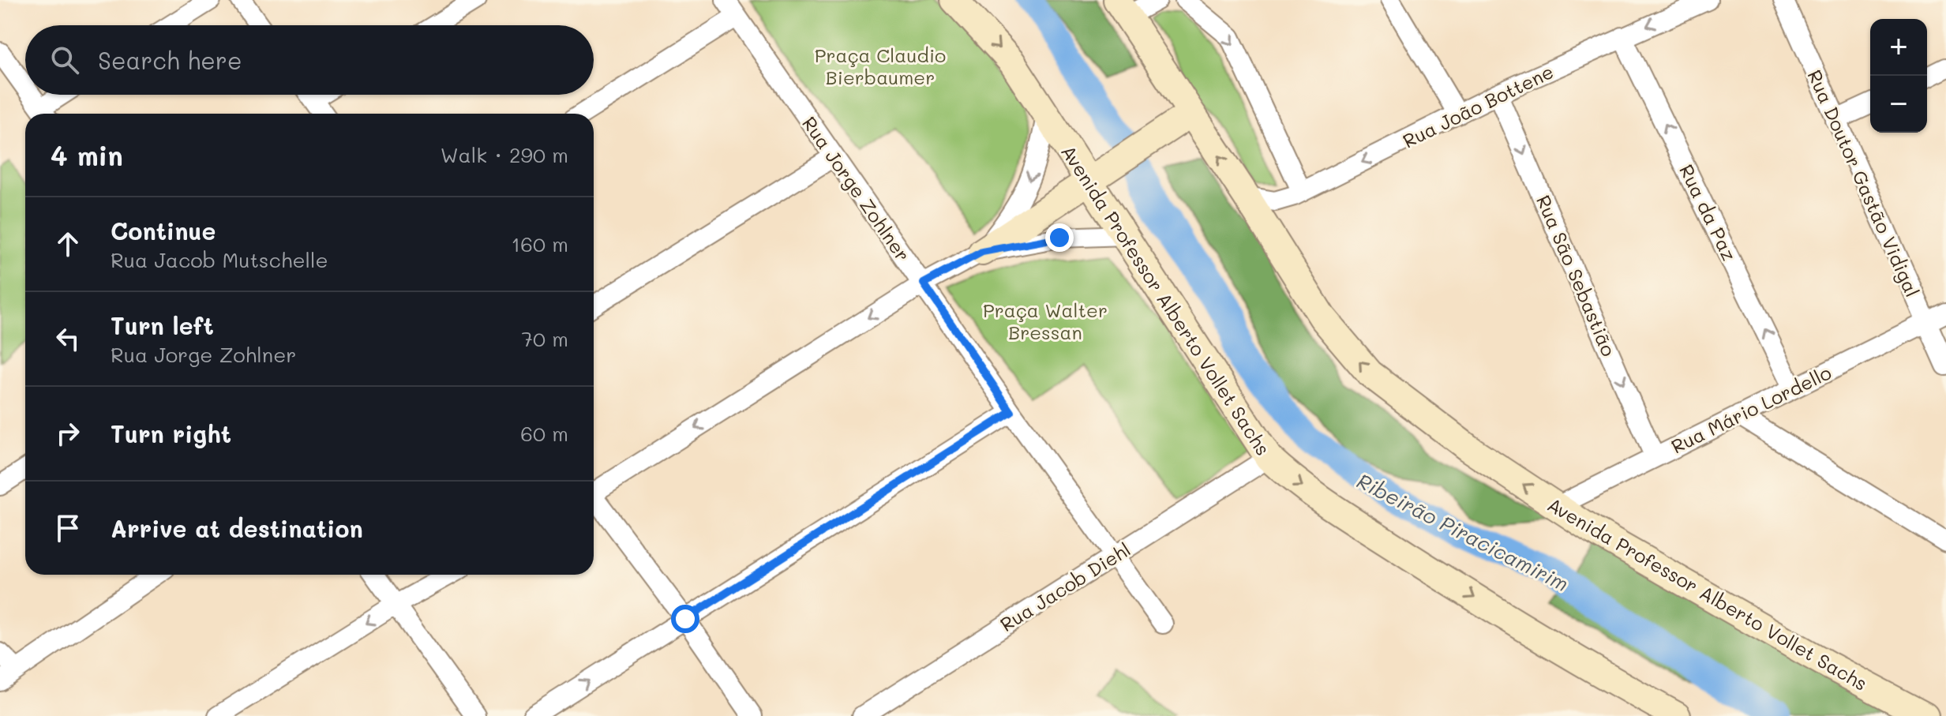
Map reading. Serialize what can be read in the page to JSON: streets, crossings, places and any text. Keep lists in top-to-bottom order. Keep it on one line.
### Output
{"streets":{"main road":["Avenida Professor Alberto Vollet Sachs"],"street":["Rua João Bottene","Rua Doutor Gastão Vidigal","Rua Jorge Zohlner","Rua da Paz","Rua São Sebastião","Rua Mário Lordello","Rua Jacob Diehl"]},"crossings":[["Rua João Bottene","Rua da Paz"],["Rua João Bottene","Rua São Sebastião"],["Rua João Bottene","Avenida Professor Alberto Vollet Sachs"],["Rua Doutor Gastão Vidigal","Rua Mário Lordello"],["Rua Jorge Zohlner","Rua Jacob Diehl"],["Rua da Paz","Rua Mário Lordello"],["Rua São Sebastião","Rua Mário Lordello"],["Avenida Professor Alberto Vollet Sachs","Rua Mário Lordello"],["Avenida Professor Alberto Vollet Sachs","Rua Jacob Diehl"]],"one_way":["Rua João Bottene","Rua da Paz","Rua São Sebastião"],"water":["Ribeirão Piracicamirim"],"parks":["Praça Claudio Bierbaumer","Praça Walter Bressan"],"page":{"map_buttons":["+","−"],"search":"Search here","heading":["4 min","Walk · 290 m"],"list":[["Continue","Rua Jacob Mutschelle","160 m"],["Turn left","Rua Jorge Zohlner","70 m"],["Turn right","60 m"],"Arrive at destination"]}}
